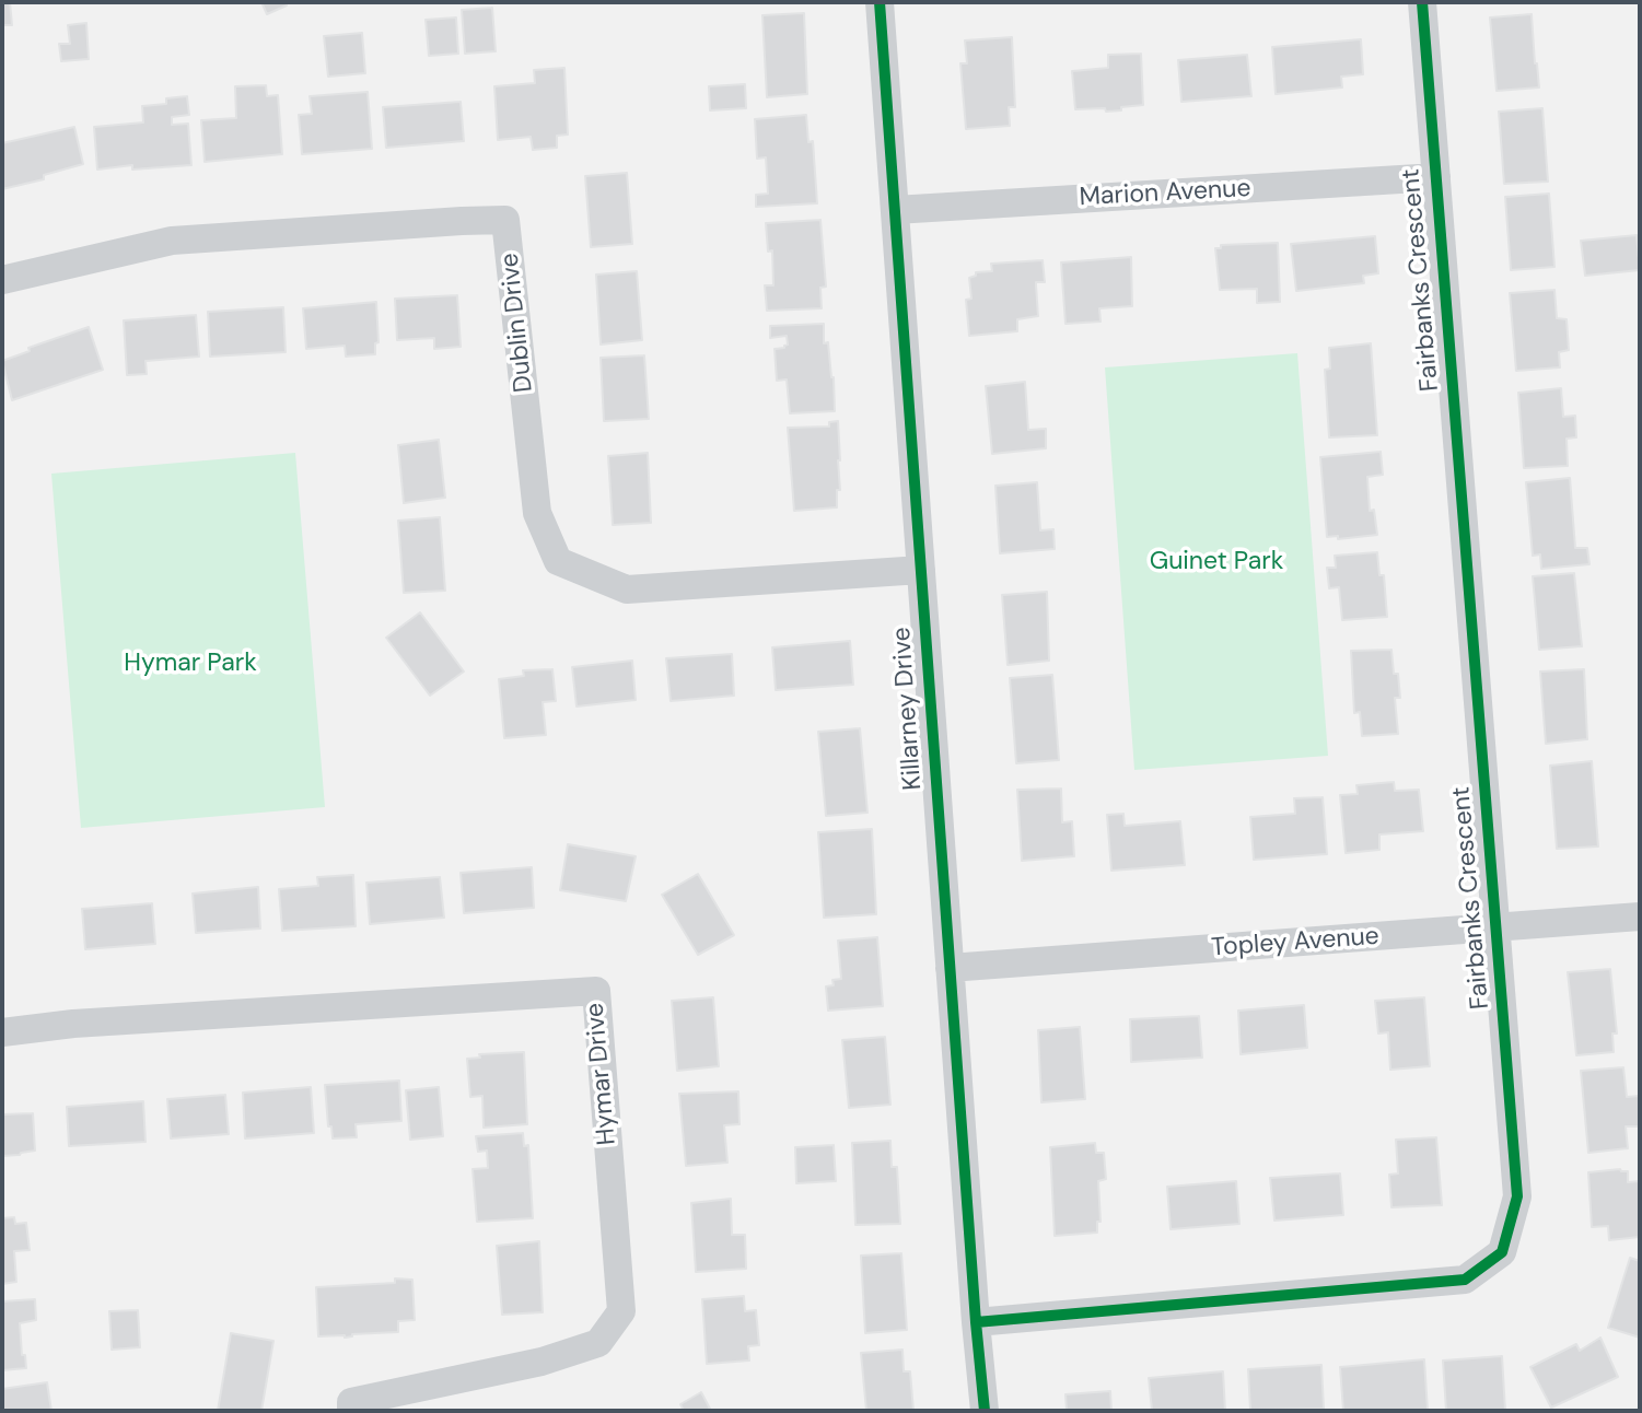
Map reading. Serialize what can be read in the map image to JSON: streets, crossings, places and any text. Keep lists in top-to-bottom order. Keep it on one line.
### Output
{"streets":{"street":["Marion Avenue","Fairbanks Crescent","Dublin Drive","Killarney Drive","Topley Avenue","Hymar Drive"]},"crossings":[["Marion Avenue","Fairbanks Crescent"],["Marion Avenue","Killarney Drive"],["Fairbanks Crescent","Killarney Drive"],["Fairbanks Crescent","Topley Avenue"],["Dublin Drive","Killarney Drive"],["Killarney Drive","Topley Avenue"]],"parks":["Guinet Park","Hymar Park"]}
